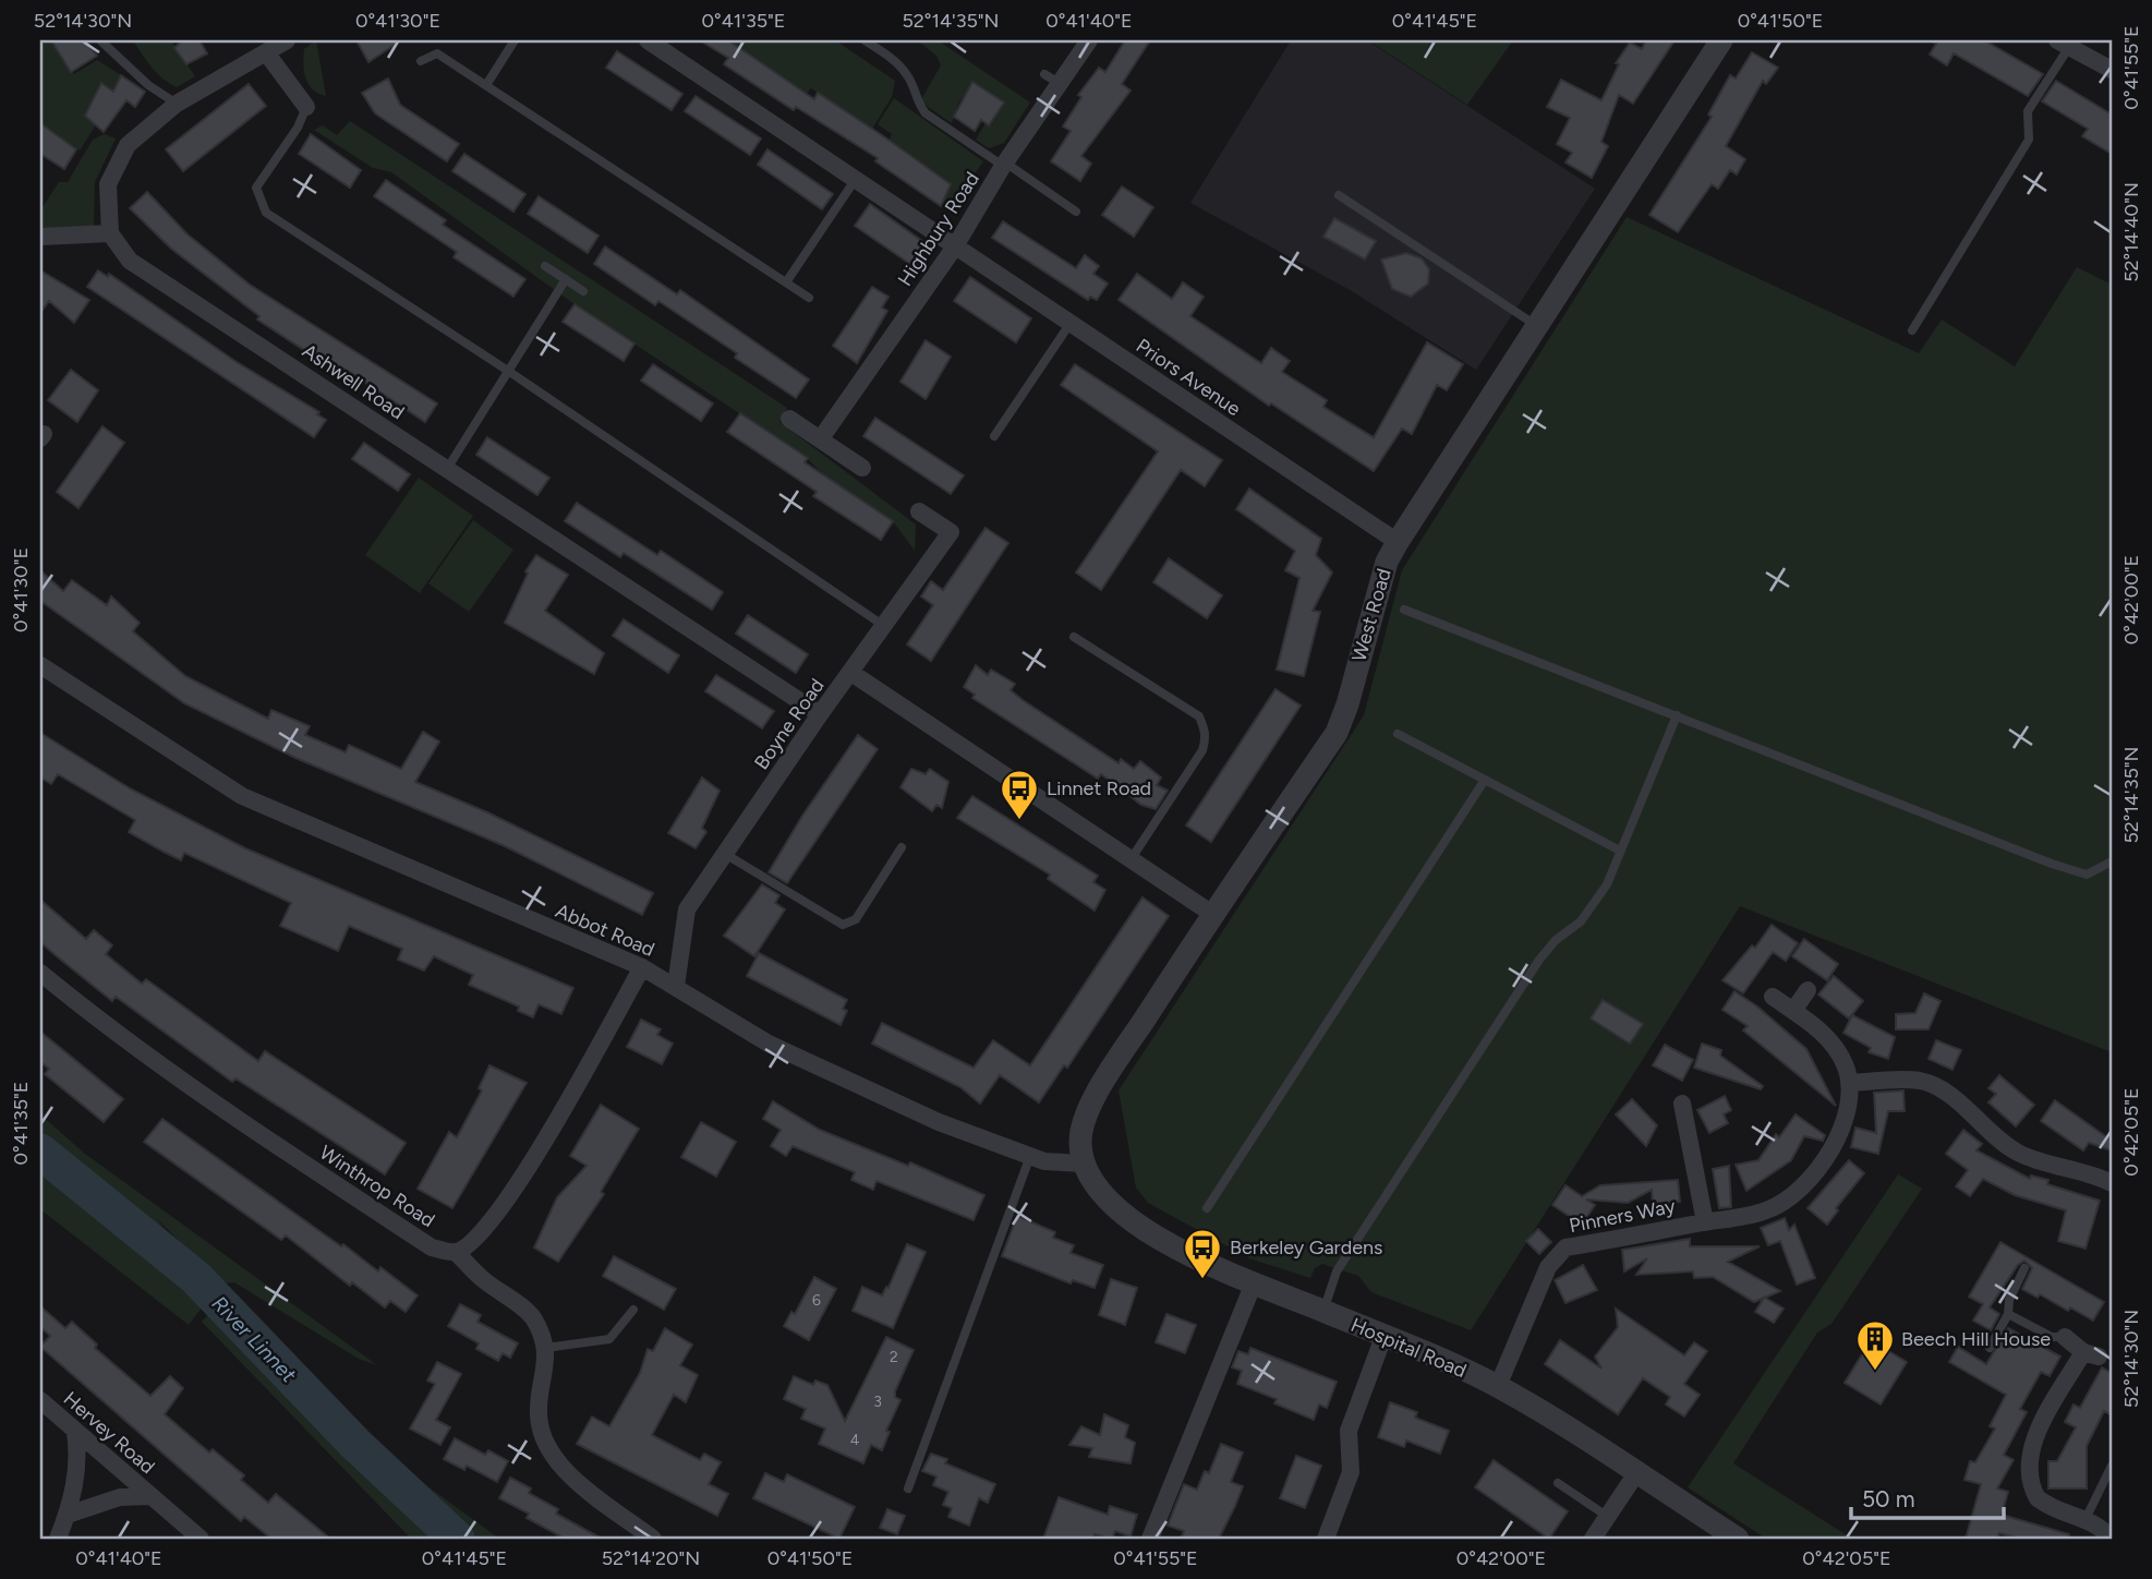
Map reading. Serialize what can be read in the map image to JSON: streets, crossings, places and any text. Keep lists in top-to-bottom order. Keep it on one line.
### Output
{"streets":{"street":["Highbury Road","Priors Avenue","Ashwell Road","West Road","Boyne Road","Abbot Road","Winthrop Road","Pinners Way","Hospital Road","Hervey Road"]},"crossings":[["Highbury Road","Priors Avenue"],["Priors Avenue","West Road"],["Ashwell Road","Boyne Road"],["West Road","Abbot Road"],["West Road","Hospital Road"],["Boyne Road","Abbot Road"],["Abbot Road","Hospital Road"],["Pinners Way","Hospital Road"]],"water":["River Linnet"],"places":{"bus stop":["Linnet Road","Berkeley Gardens"],"building":["Beech Hill House"]},"house_numbers":["6","2","3","4"],"scale_bar":"50 m","coordinates":["52°14'30\"N","0°41'30\"E","0°41'35\"E","52°14'35\"N","0°41'40\"E","0°41'45\"E","0°41'50\"E","0°41'55\"E","52°14'40\"N","0°42'00\"E","0°42'05\"E","52°14'20\"N"]}
